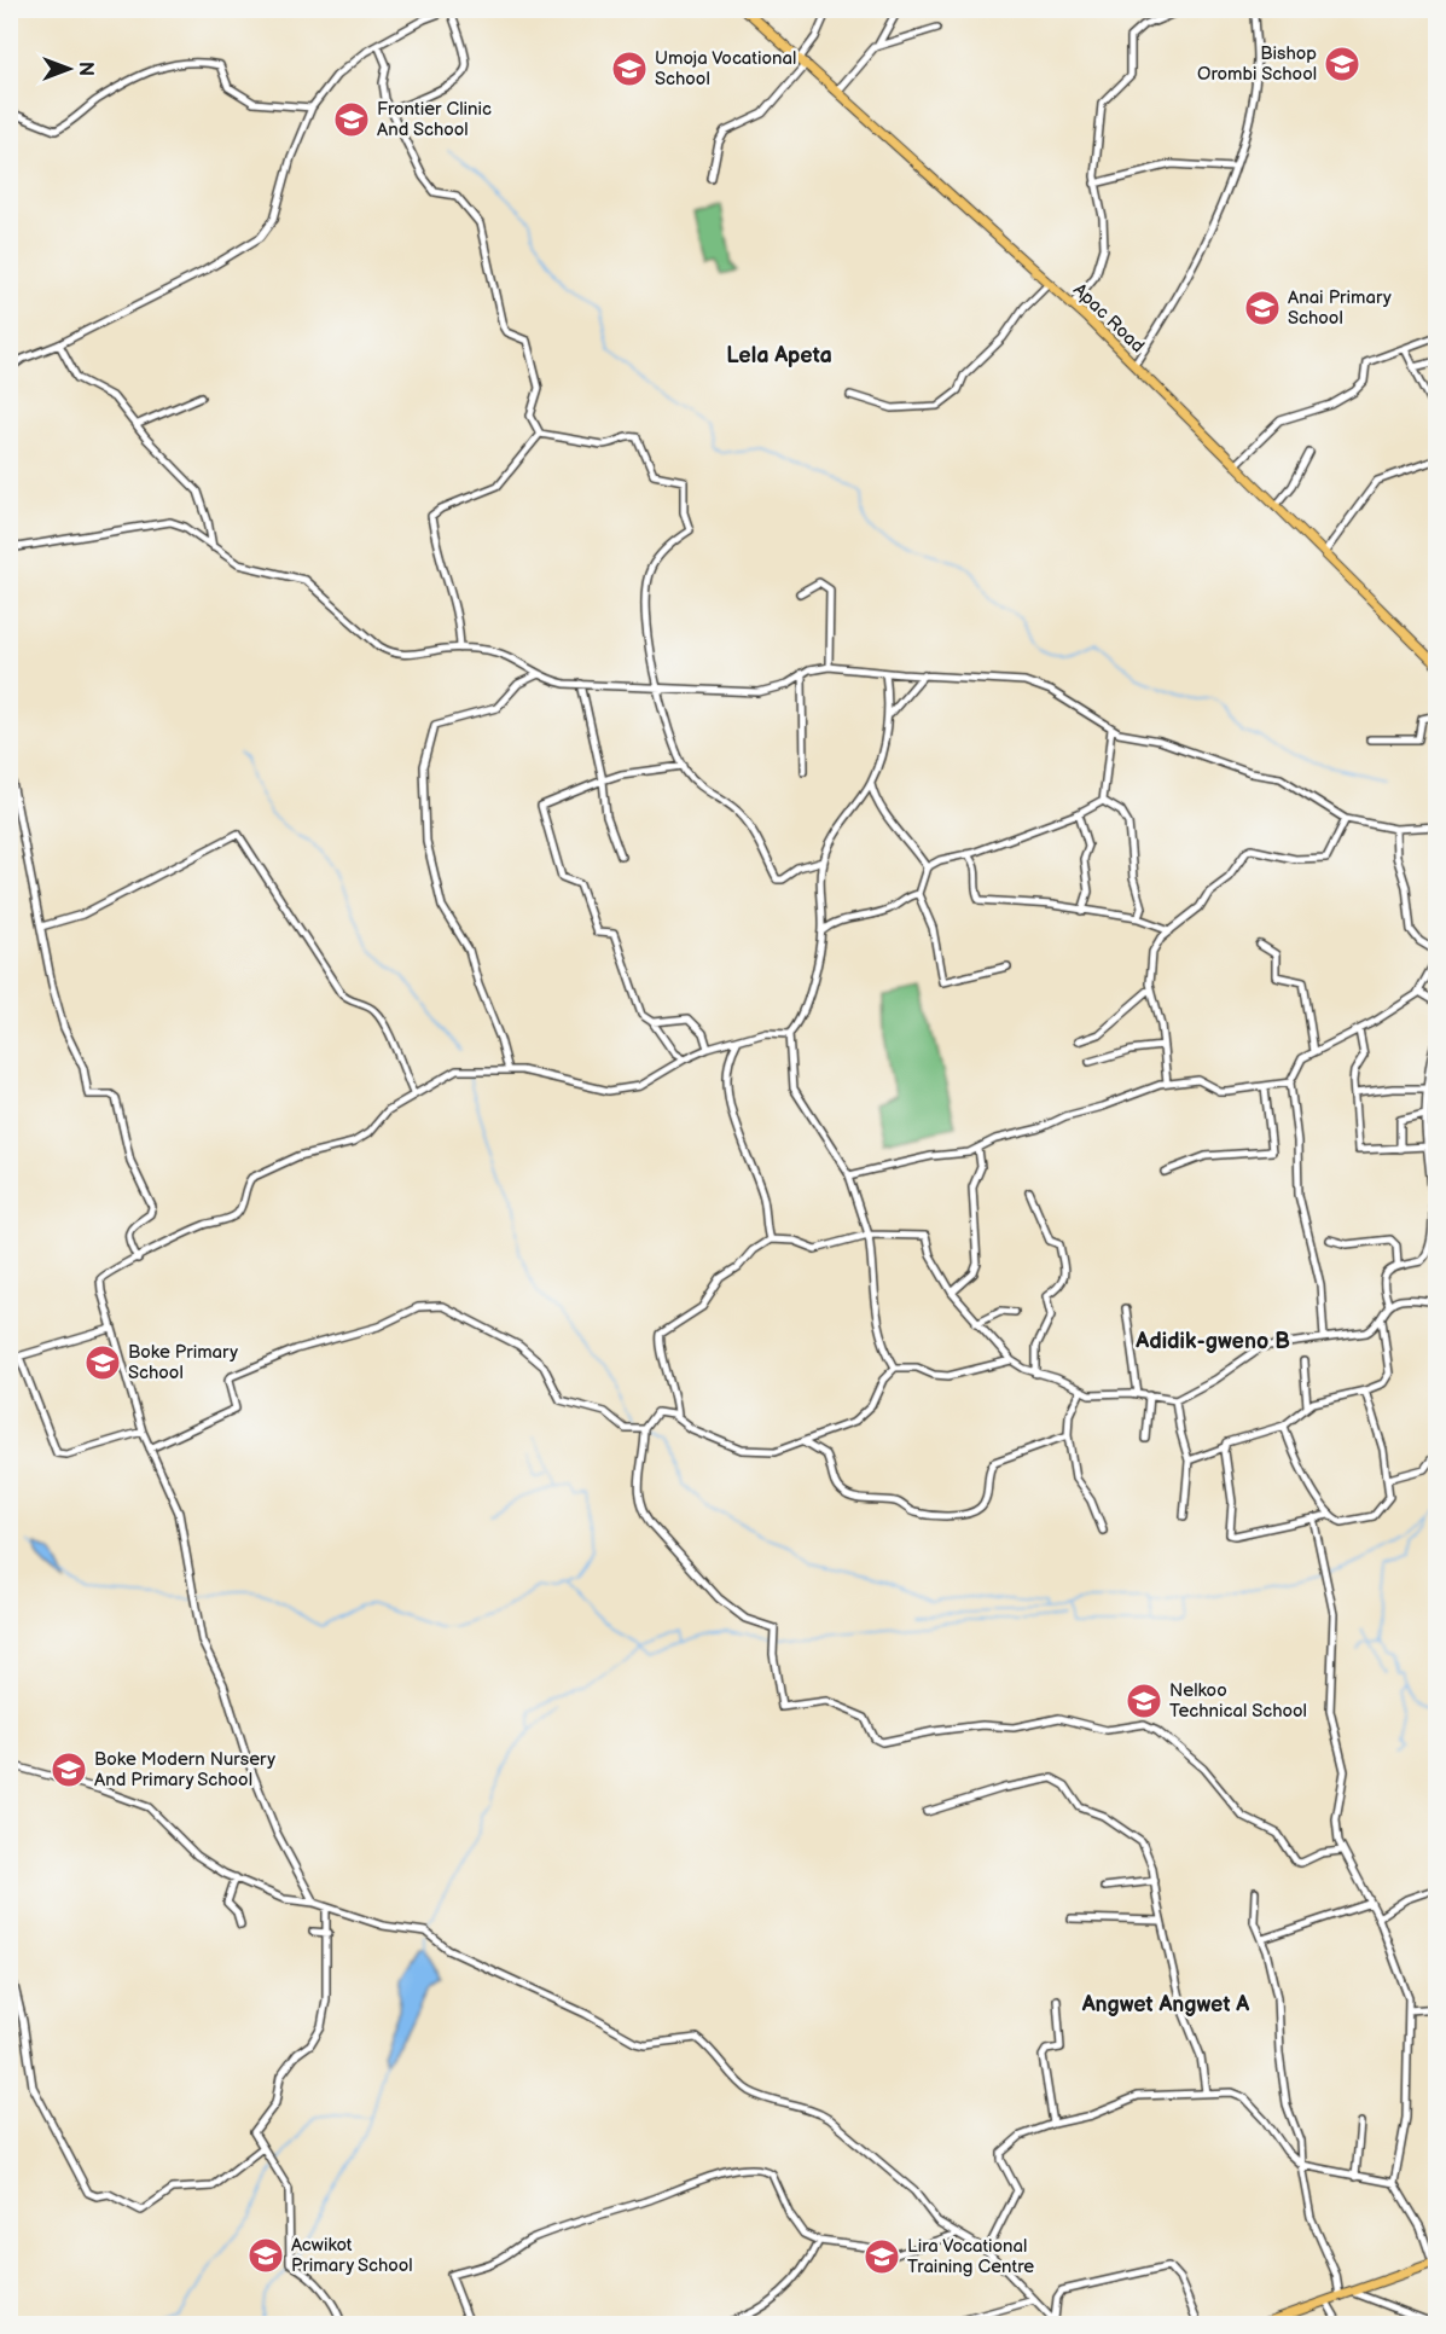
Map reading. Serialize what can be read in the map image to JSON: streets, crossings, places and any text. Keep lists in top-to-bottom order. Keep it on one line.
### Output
{"streets":{"main road":["Apac Road"]},"districts":["Lela Apeta","Adidik-gweno B","Angwet Angwet A"],"places":{"school or university":["Bishop Orombi School","Umoja Vocational School","Frontier Clinic And School","Anai Primary School","Boke Primary School","Nelkoo Technical School","Boke Modern Nursery And Primary School","Acwikot Primary School","Lira Vocational Training Centre"]},"north":"right"}
